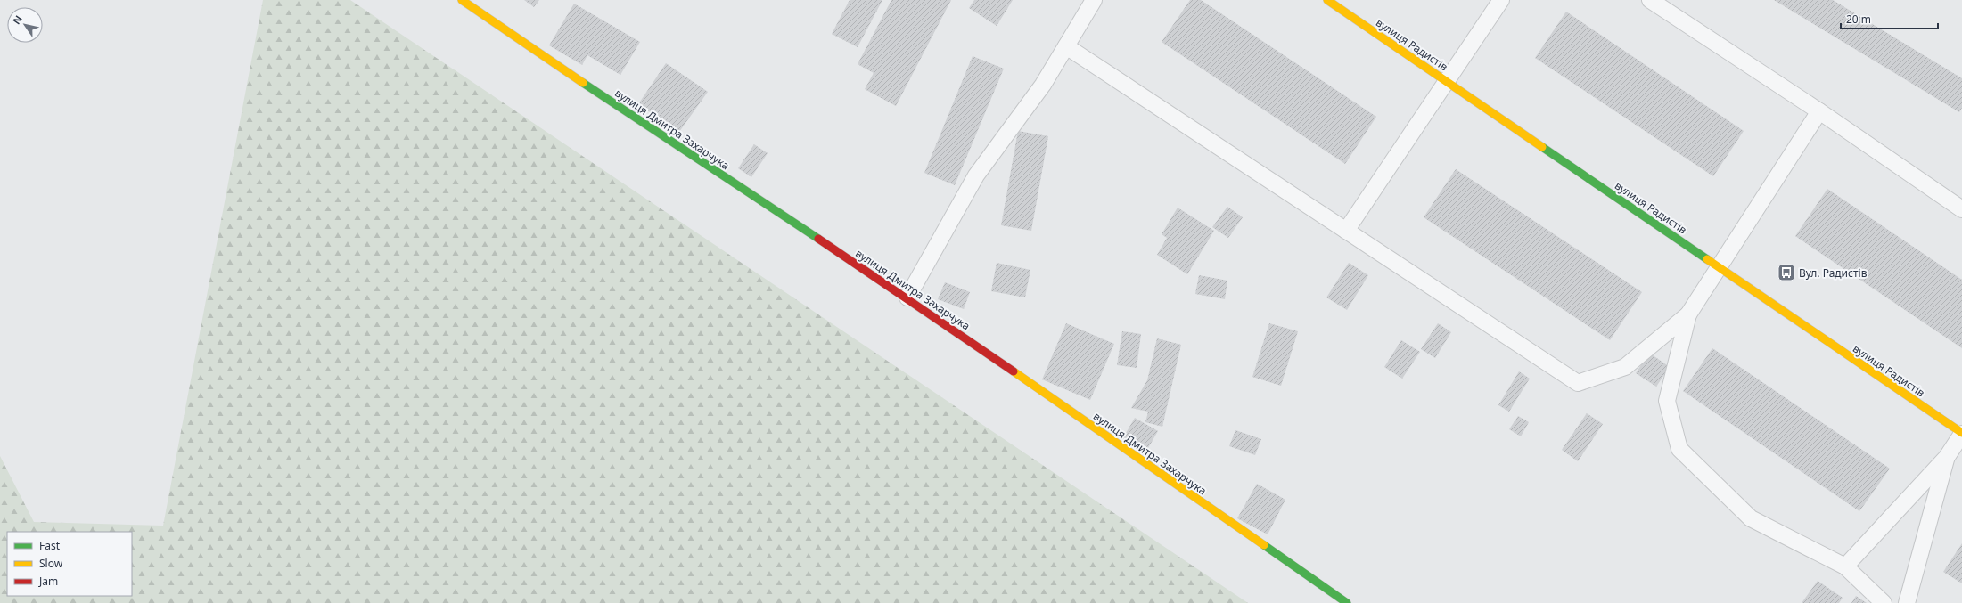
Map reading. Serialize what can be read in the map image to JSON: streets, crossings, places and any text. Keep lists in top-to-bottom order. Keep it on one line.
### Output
{"streets":{"street":["вулиця Радистів","вулиця Дмитра Захарчука"]},"places":{"bus stop":["Вул. Радистів"]},"legend":["Fast","Slow","Jam"],"scale_bar":"20 m","north":"top left"}
